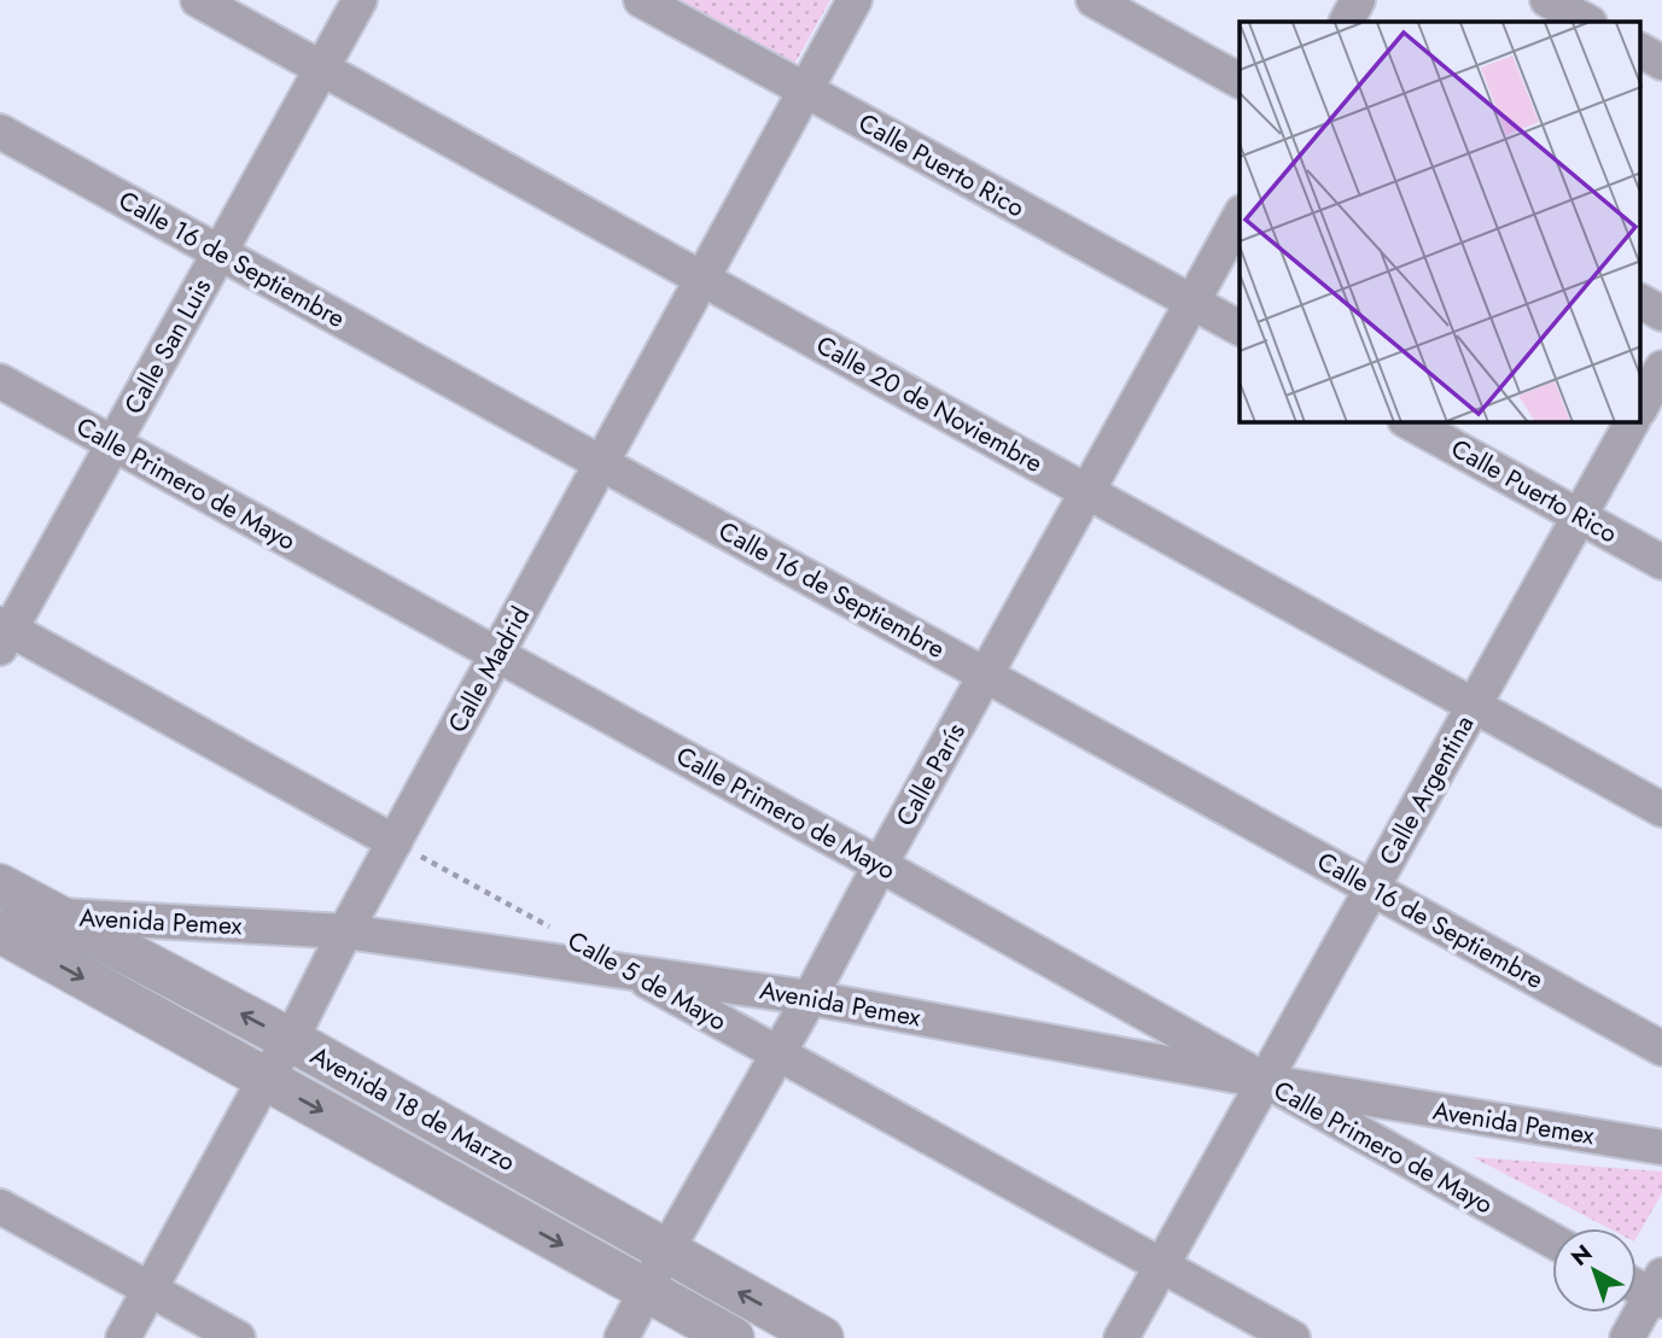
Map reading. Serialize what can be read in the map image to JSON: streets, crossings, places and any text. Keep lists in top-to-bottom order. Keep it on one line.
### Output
{"streets":{"street":["Calle Puerto Rico","Calle 16 de Septiembre","Calle San Luis","Calle 20 de Noviembre","Calle Primero de Mayo","Calle Madrid","Calle París","Calle Argentina","Avenida Pemex","Calle 5 de Mayo","Avenida 18 de Marzo"]},"crossings":[["Calle Puerto Rico","Calle Madrid"],["Calle Puerto Rico","Calle París"],["Calle Puerto Rico","Calle Argentina"],["Calle 16 de Septiembre","Calle San Luis"],["Calle 16 de Septiembre","Calle Madrid"],["Calle 16 de Septiembre","Calle París"],["Calle 16 de Septiembre","Calle Argentina"],["Calle San Luis","Calle 20 de Noviembre"],["Calle San Luis","Calle Primero de Mayo"],["Calle 20 de Noviembre","Calle Madrid"],["Calle 20 de Noviembre","Calle París"],["Calle 20 de Noviembre","Calle Argentina"],["Calle Primero de Mayo","Calle Madrid"],["Calle Primero de Mayo","Calle París"],["Calle Primero de Mayo","Calle Argentina"],["Calle Primero de Mayo","Avenida Pemex"],["Calle Madrid","Avenida Pemex"],["Calle Madrid","Calle 5 de Mayo"],["Calle Madrid","Avenida 18 de Marzo"],["Calle París","Avenida Pemex"],["Calle París","Calle 5 de Mayo"],["Calle París","Avenida 18 de Marzo"],["Calle Argentina","Avenida Pemex"],["Calle Argentina","Calle 5 de Mayo"],["Avenida Pemex","Calle 5 de Mayo"],["Avenida Pemex","Avenida 18 de Marzo"]],"north":"top left"}
